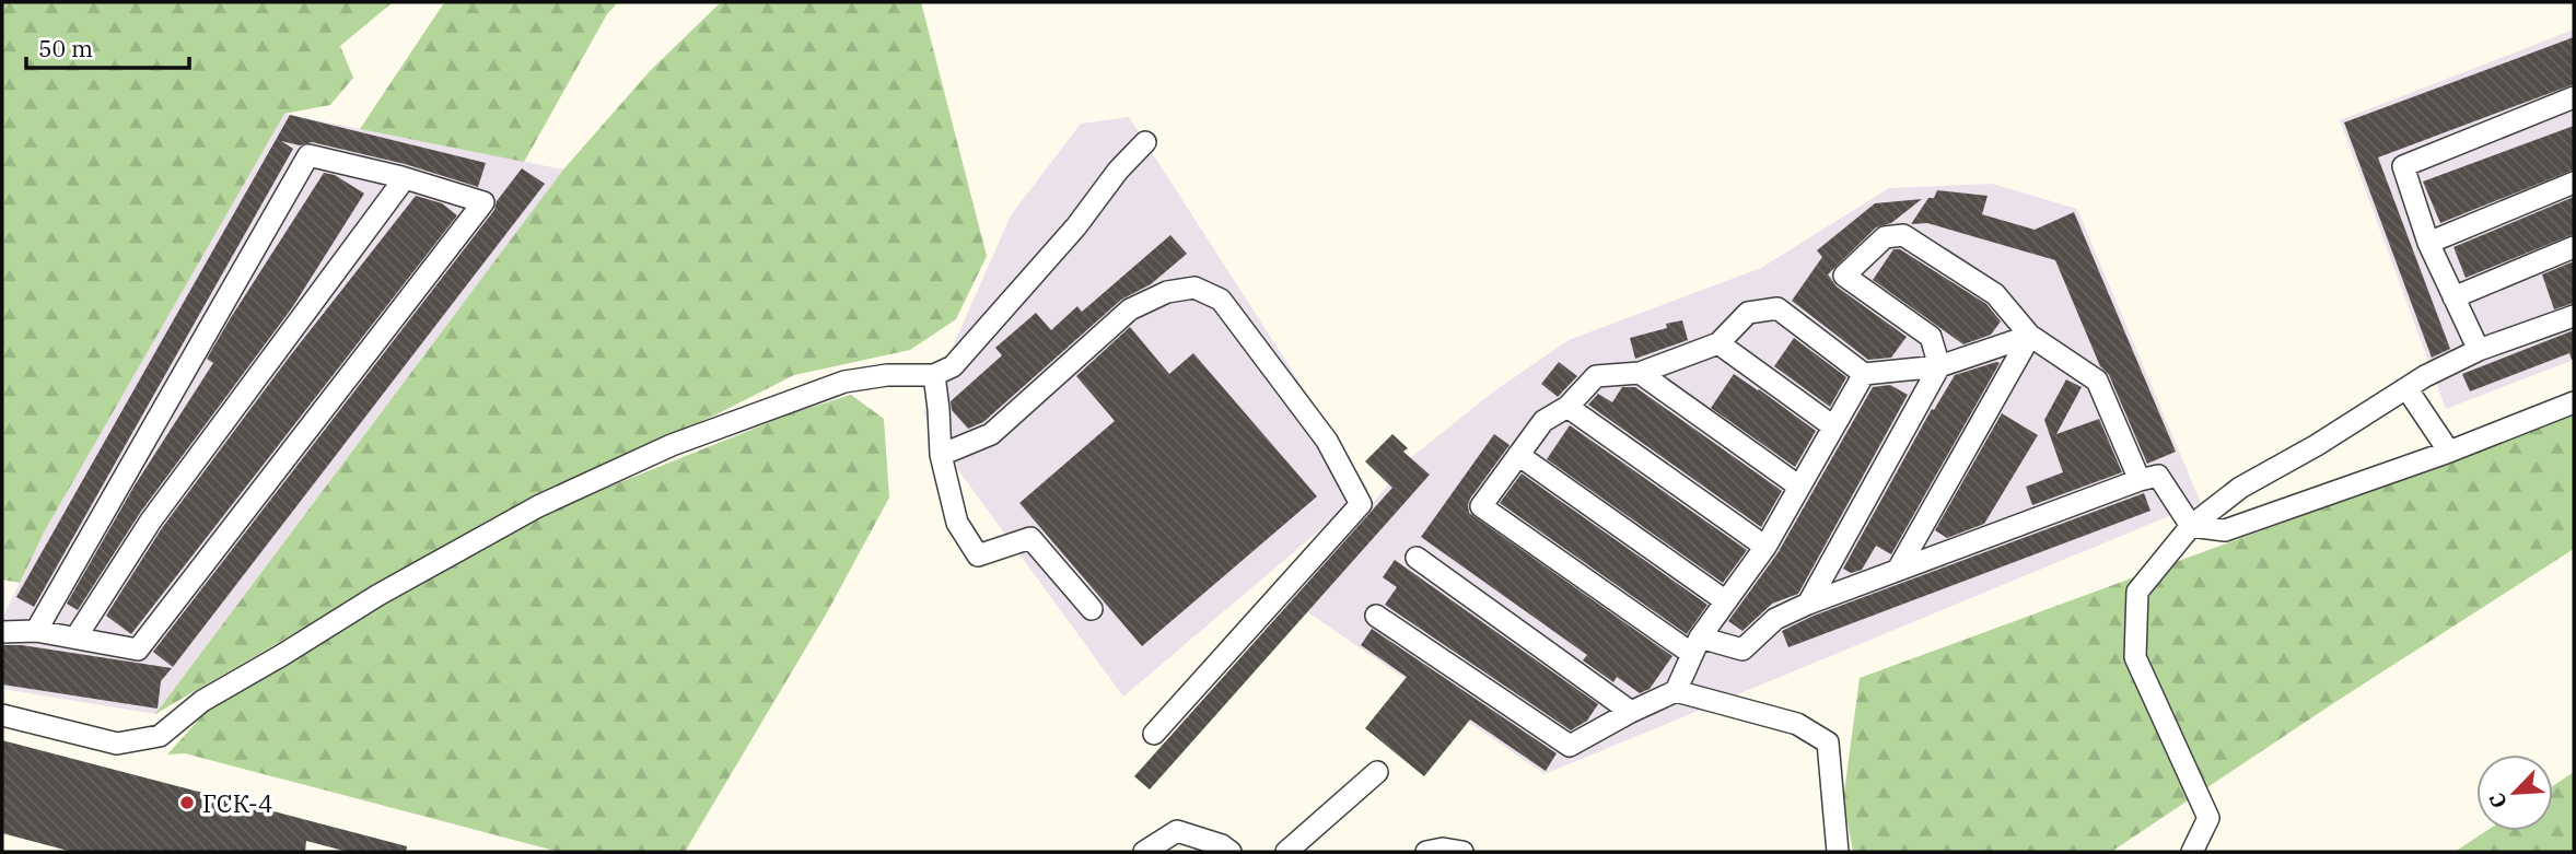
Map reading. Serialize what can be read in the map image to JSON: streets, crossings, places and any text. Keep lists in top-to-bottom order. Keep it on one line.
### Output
{"places":["ГСК-4"],"scale_bar":"50 m","north":"bottom left"}
